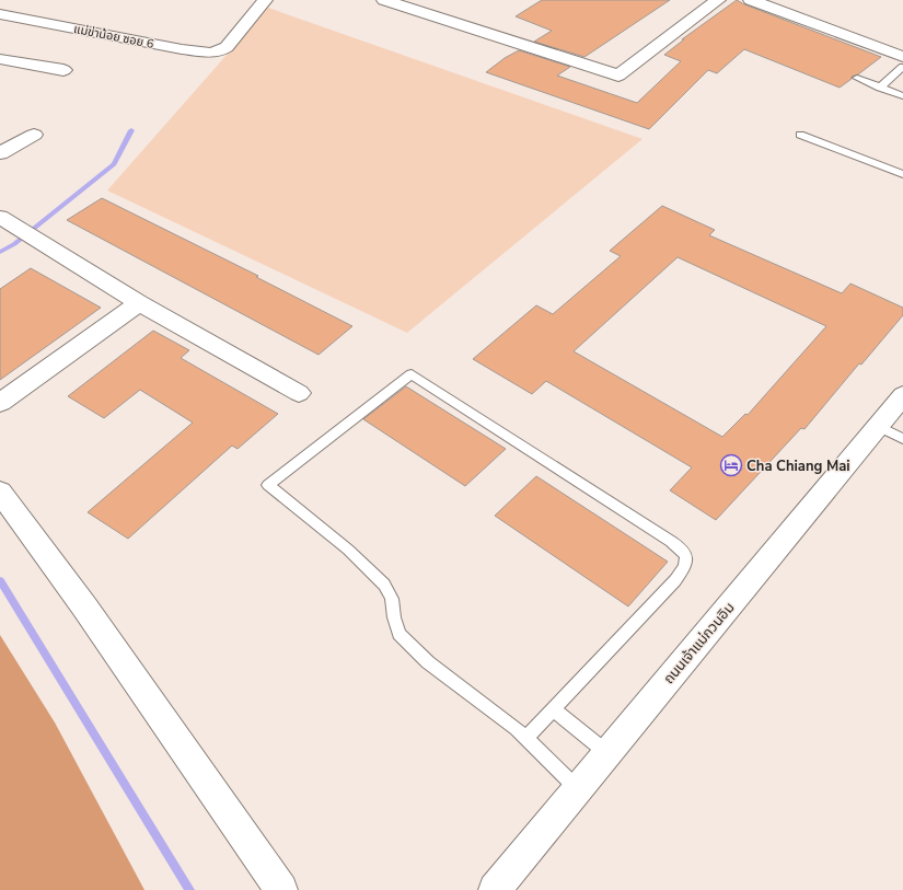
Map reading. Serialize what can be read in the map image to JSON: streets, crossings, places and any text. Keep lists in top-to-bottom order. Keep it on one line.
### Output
{"streets":{"street":["แม่ข่าน้อย ซอย 6","ถนนเจ้าแม่กวนอิม"]},"places":{"hotel":["Cha Chiang Mai"]}}
